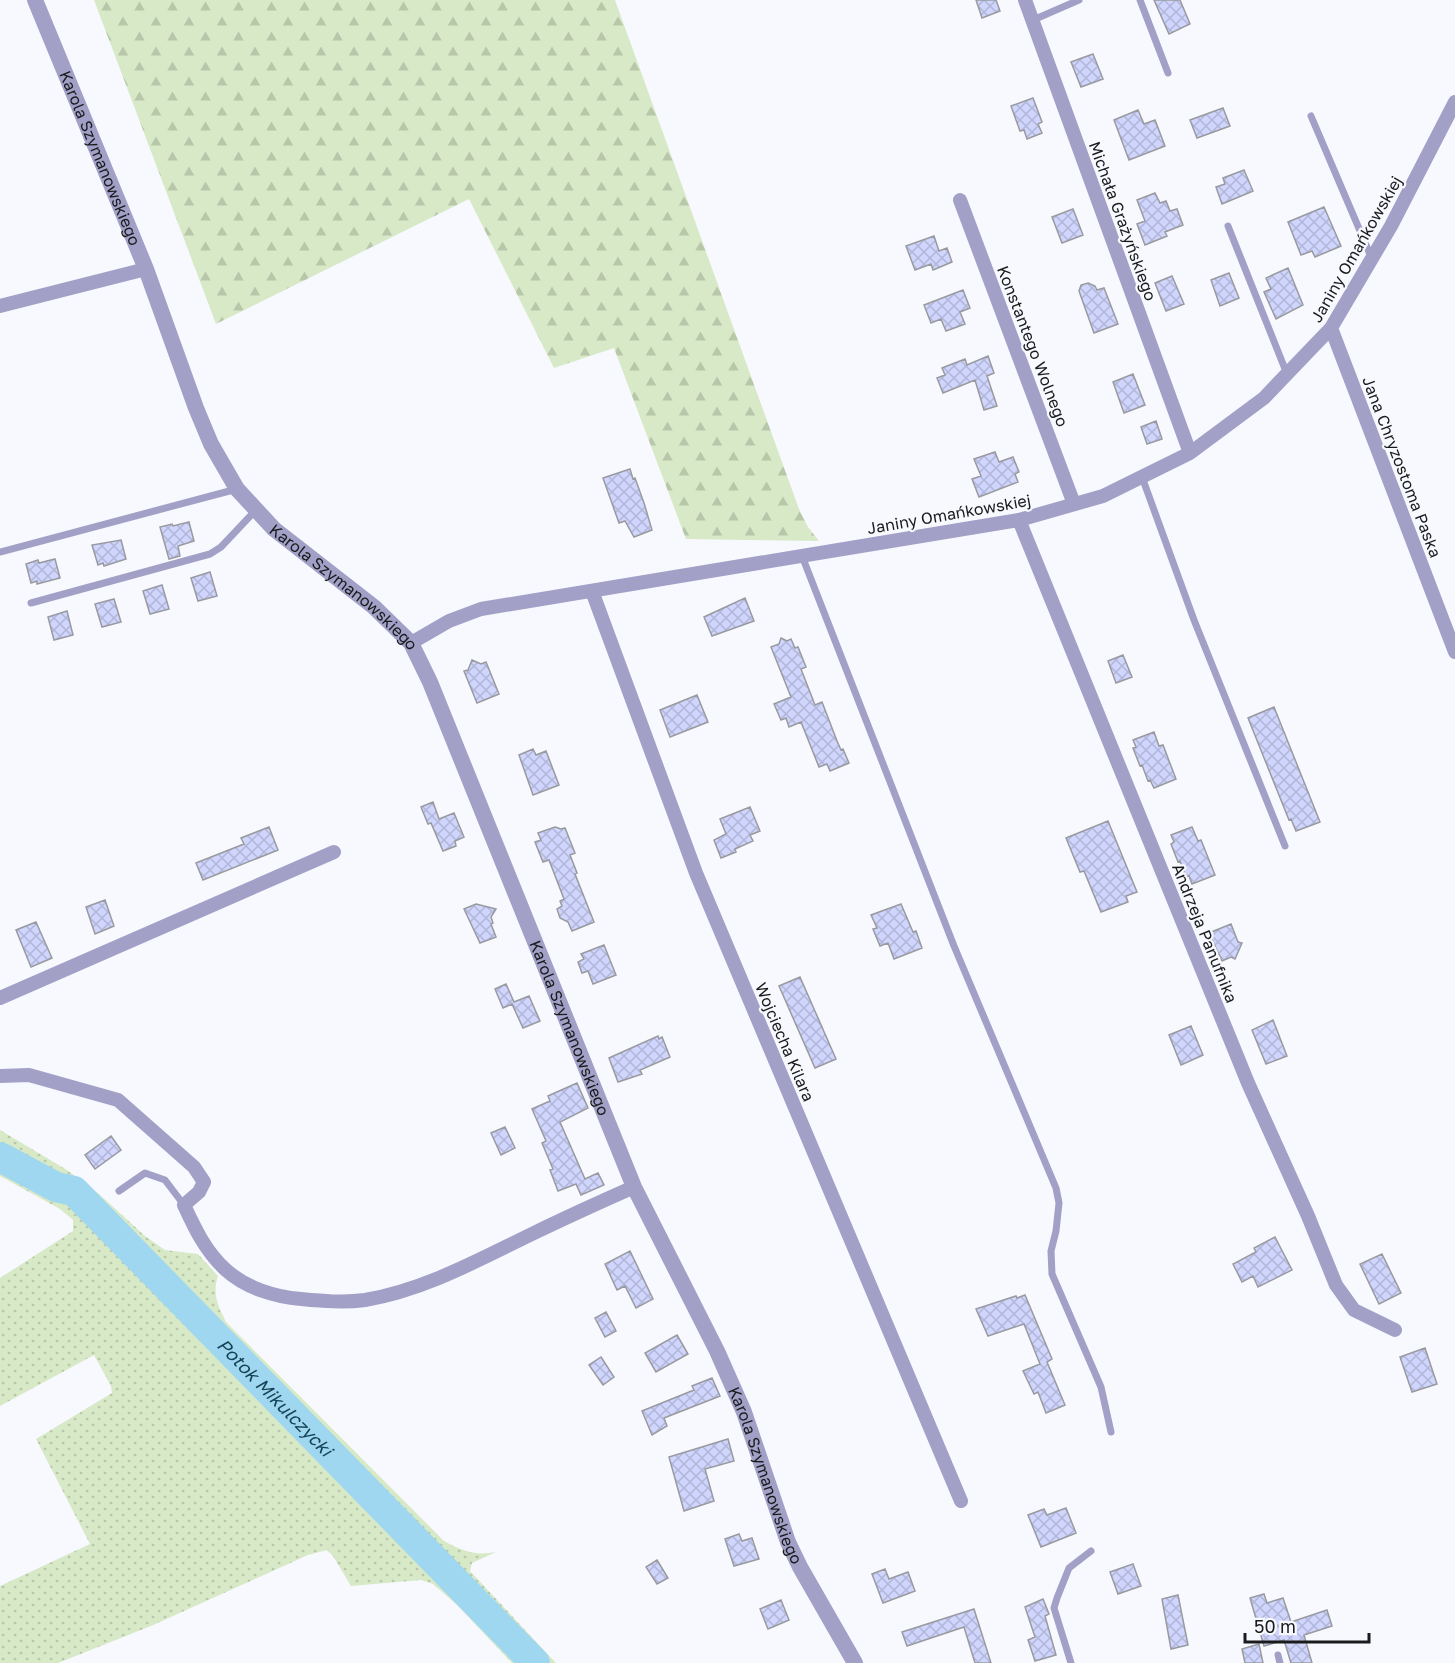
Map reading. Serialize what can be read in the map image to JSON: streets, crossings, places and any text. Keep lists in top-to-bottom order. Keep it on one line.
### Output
{"streets":{"street":["Karola Szymanowskiego","Michała Grażyńskiego","Janiny Omańkowskiej","Konstantego Wolnego","Jana Chryzostoma Paska","Andrzeja Panufnika","Wojciecha Kilara"]},"crossings":[["Karola Szymanowskiego","Janiny Omańkowskiej"],["Michała Grażyńskiego","Janiny Omańkowskiej"],["Janiny Omańkowskiej","Konstantego Wolnego"],["Janiny Omańkowskiej","Jana Chryzostoma Paska"],["Janiny Omańkowskiej","Andrzeja Panufnika"],["Janiny Omańkowskiej","Wojciecha Kilara"]],"water":["Potok Mikulczycki"],"scale_bar":"50 m"}
